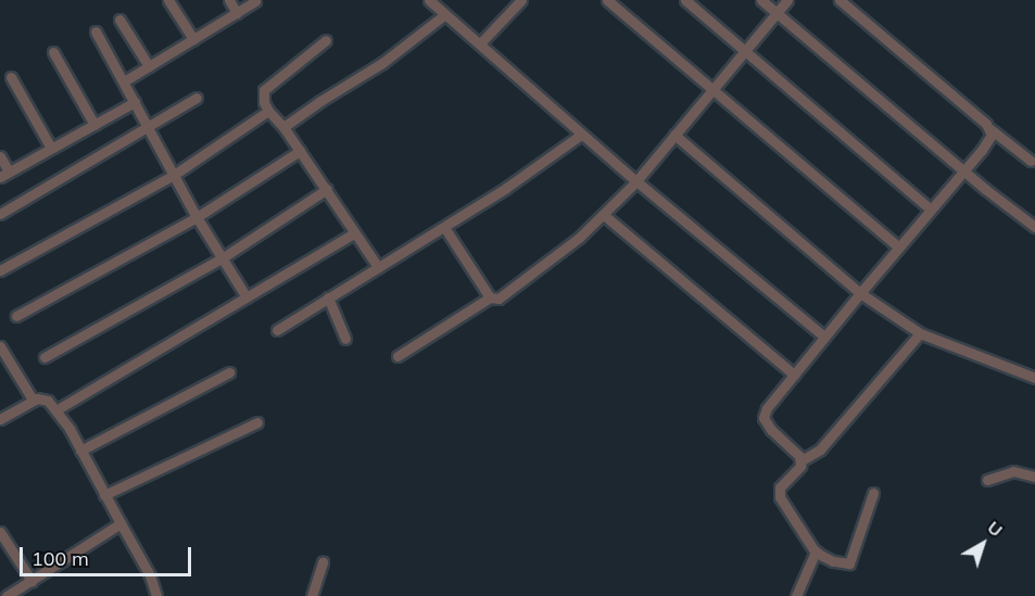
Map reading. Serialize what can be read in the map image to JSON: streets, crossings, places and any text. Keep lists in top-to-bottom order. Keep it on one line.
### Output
{"scale_bar":"100 m","north":"top right"}
